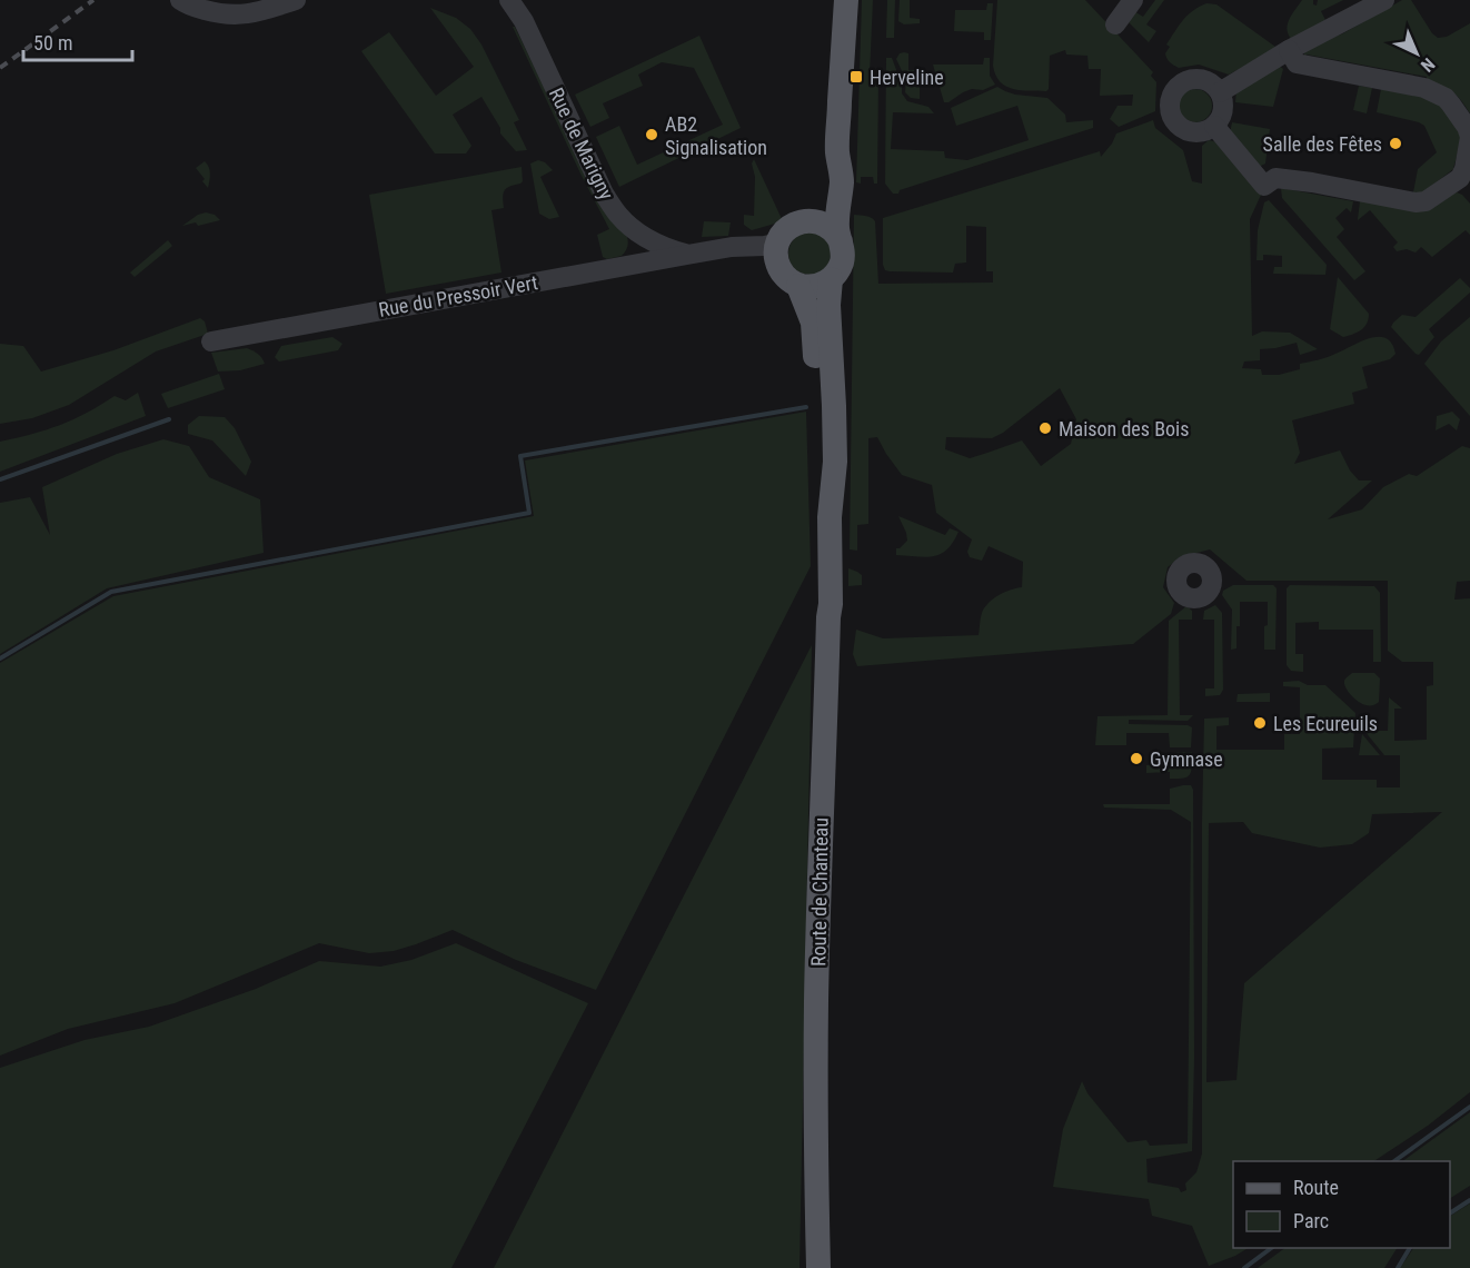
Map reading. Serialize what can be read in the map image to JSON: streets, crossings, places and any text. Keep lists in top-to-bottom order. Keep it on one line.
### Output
{"streets":{"main road":["Route de Chanteau"],"street":["Rue de Marigny","Rue du Pressoir Vert"]},"crossings":[["Rue de Marigny","Rue du Pressoir Vert"],["Rue du Pressoir Vert","Route de Chanteau"]],"places":{"transit":["Herveline"],"other":["AB2 Signalisation","Salle des Fêtes","Maison des Bois","Les Ecureuils","Gymnase"]},"legend":["Route","Parc"],"scale_bar":"50 m","north":"bottom right"}
